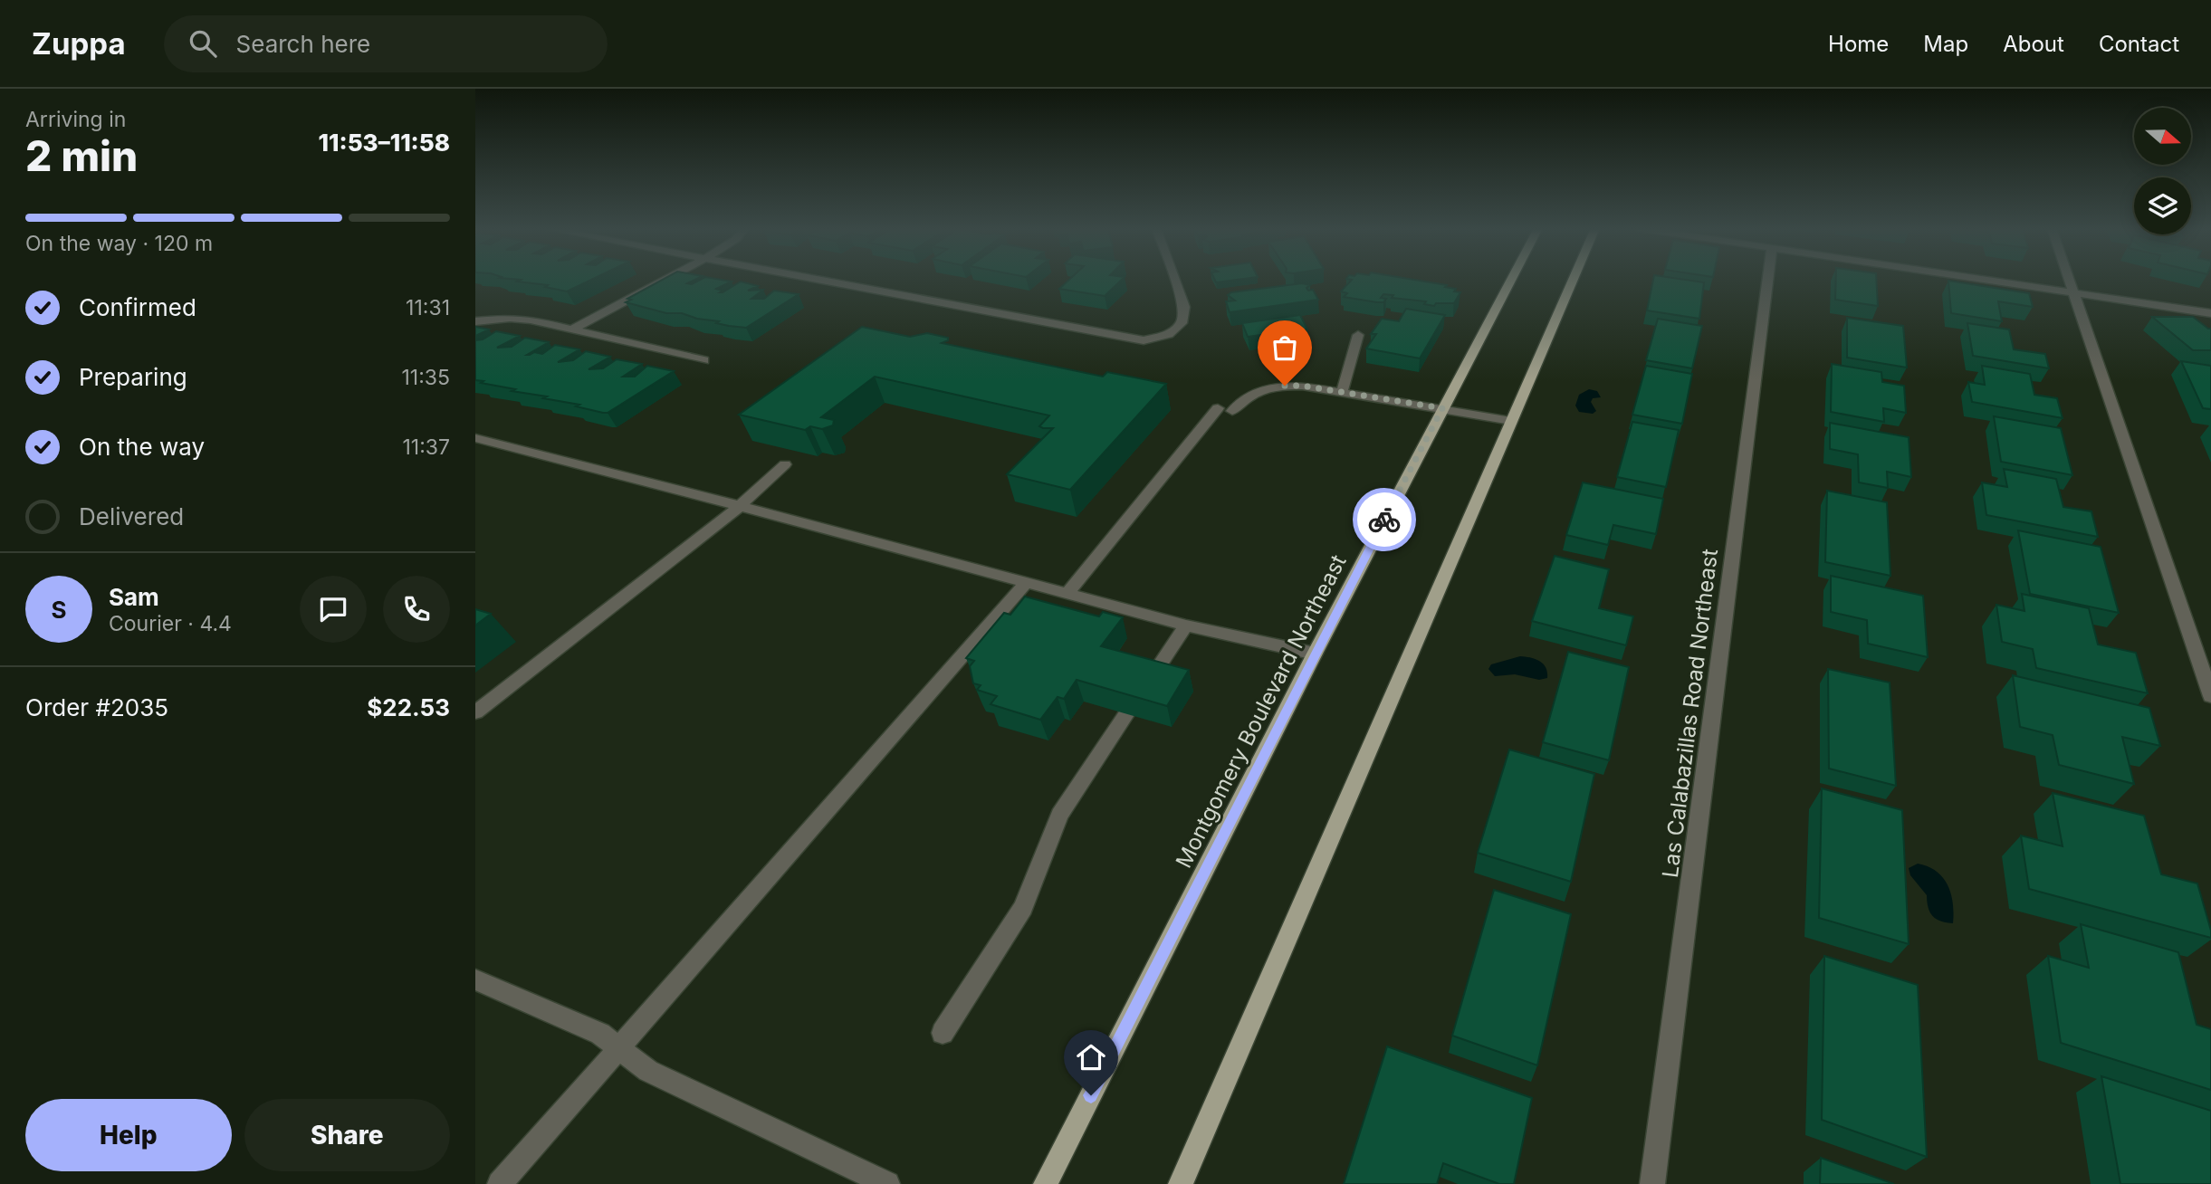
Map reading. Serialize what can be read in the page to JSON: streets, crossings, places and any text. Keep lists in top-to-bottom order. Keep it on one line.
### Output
{"streets":{"main road":["Montgomery Boulevard Northeast"],"street":["Las Calabazillas Road Northeast"]},"north":"right","page":{"header":"Zuppa","search":"Search here","nav":["Home","Map","About","Contact"],"heading":["2 min","Arriving in","11:53–11:58"],"panel":["Sam","Courier · 4.4","Order #2035","$22.53"],"bar":"On the way · 120 m","list":[["Confirmed","11:31"],["Preparing","11:35"],["On the way","11:37"],"Delivered"],"round":"S","buttons":["Help","Share"]}}
